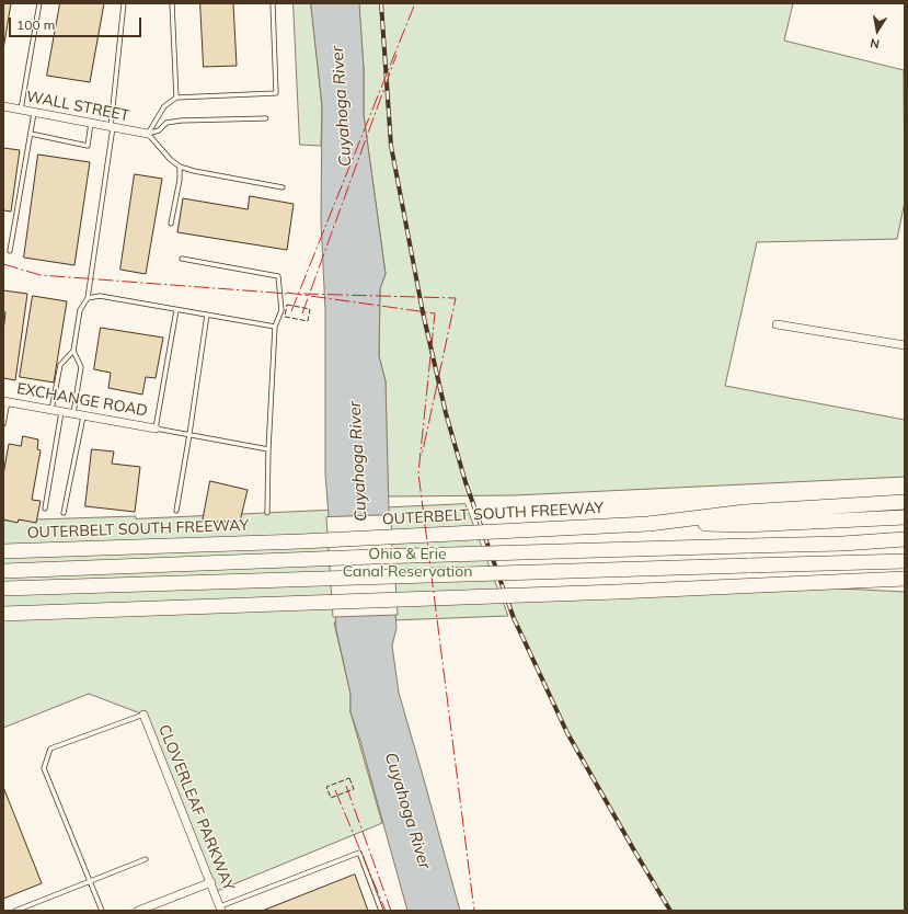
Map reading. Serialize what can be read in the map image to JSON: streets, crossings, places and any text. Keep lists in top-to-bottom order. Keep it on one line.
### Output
{"streets":{"highway":["OUTERBELT SOUTH FREEWAY"],"street":["WALL STREET","EXCHANGE ROAD","CLOVERLEAF PARKWAY"]},"water":["Cuyahoga River"],"parks":["Ohio & Erie Canal Reservation"],"scale_bar":"100 m","north":"bottom"}
